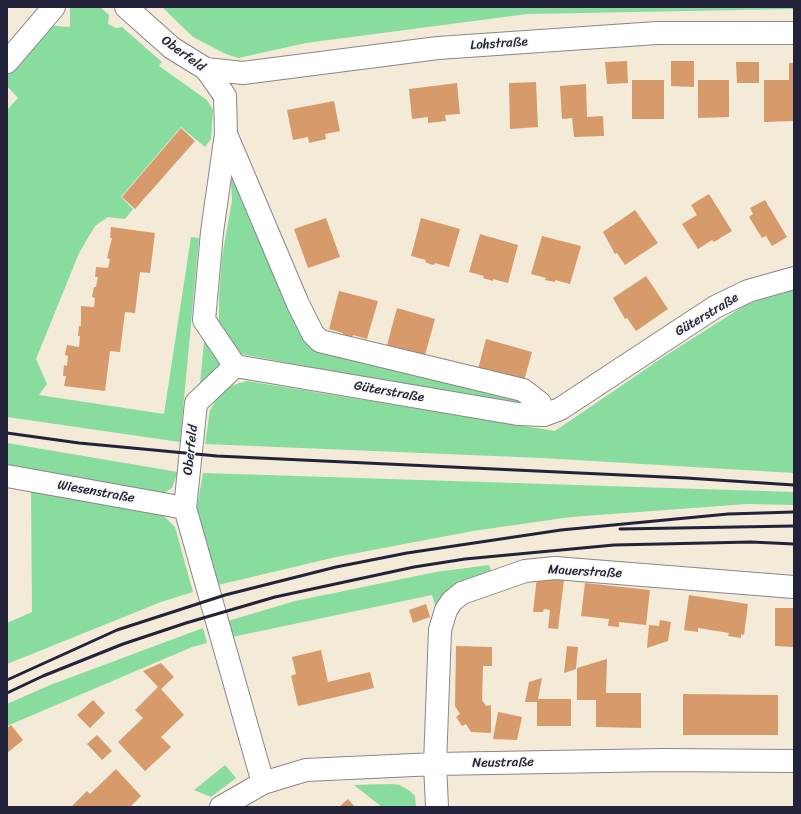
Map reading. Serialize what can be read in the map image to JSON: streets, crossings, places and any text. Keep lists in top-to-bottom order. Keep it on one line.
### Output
{"streets":{"street":["Lohstraße","Oberfeld","Güterstraße","Wiesenstraße","Mauerstraße","Neustraße"]},"crossings":[["Lohstraße","Oberfeld"],["Oberfeld","Güterstraße"],["Oberfeld","Wiesenstraße"],["Oberfeld","Neustraße"],["Mauerstraße","Neustraße"]]}
